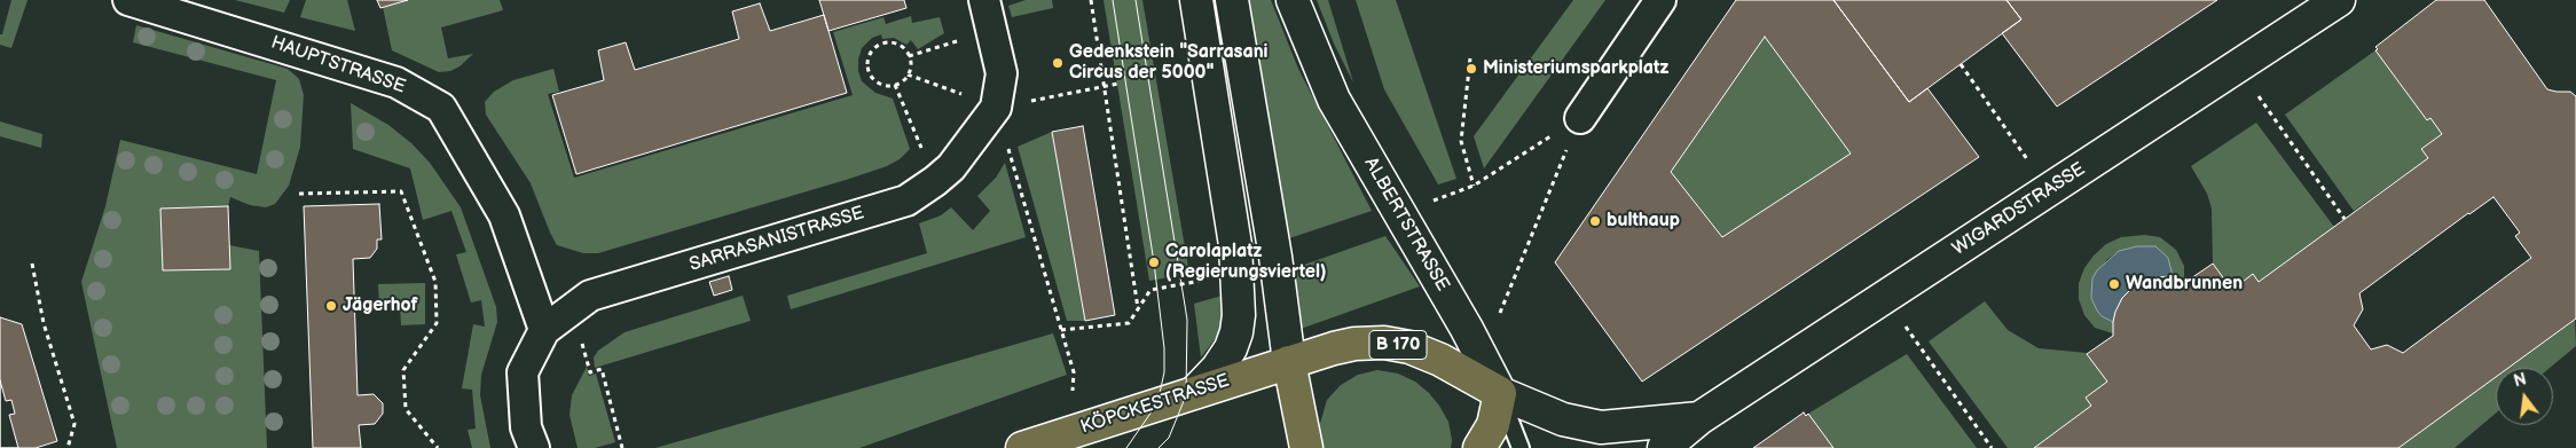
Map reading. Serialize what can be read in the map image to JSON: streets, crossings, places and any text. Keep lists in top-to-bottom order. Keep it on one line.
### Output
{"streets":{"main road":["WIGARDSTRASSE","ALBERTSTRASSE","B 170","KÖPCKESTRASSE"],"street":["HAUPTSTRASSE","SARRASANISTRASSE"]},"crossings":[["HAUPTSTRASSE","SARRASANISTRASSE"],["WIGARDSTRASSE","ALBERTSTRASSE"],["WIGARDSTRASSE","B 170"],["ALBERTSTRASSE","B 170"],["B 170","KÖPCKESTRASSE"]],"places":["Gedenkstein \"Sarrasani Circus der 5000\"","Ministeriumsparkplatz","bulthaup","Carolaplatz (Regierungsviertel)","Wandbrunnen","Jägerhof"],"north":"top"}
